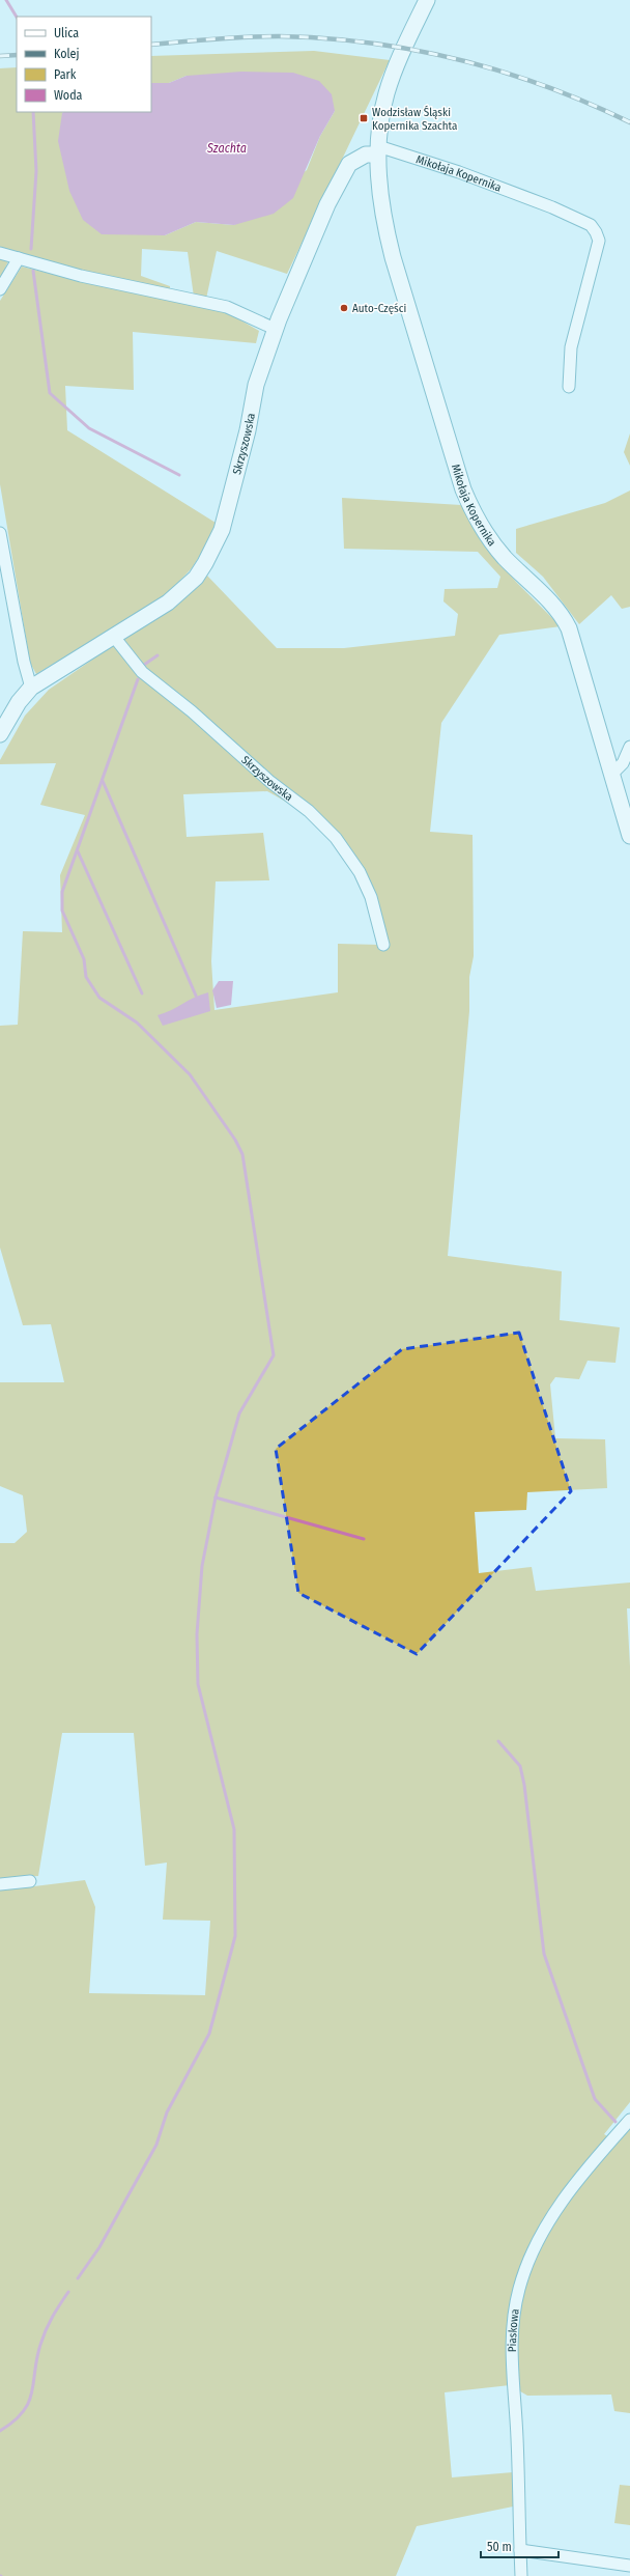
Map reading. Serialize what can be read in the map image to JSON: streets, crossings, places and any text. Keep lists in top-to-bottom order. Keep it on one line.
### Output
{"streets":{"street":["Mikołaja Kopernika","Skrzyszowska","Piaskowa"]},"crossings":[["Mikołaja Kopernika","Skrzyszowska"]],"water":["Szachta"],"places":{"transit":["Wodzisław Śląski Kopernika Szachta"],"other":["Auto-Części"]},"legend":["Ulica","Kolej","Park","Woda"],"scale_bar":"50 m"}
